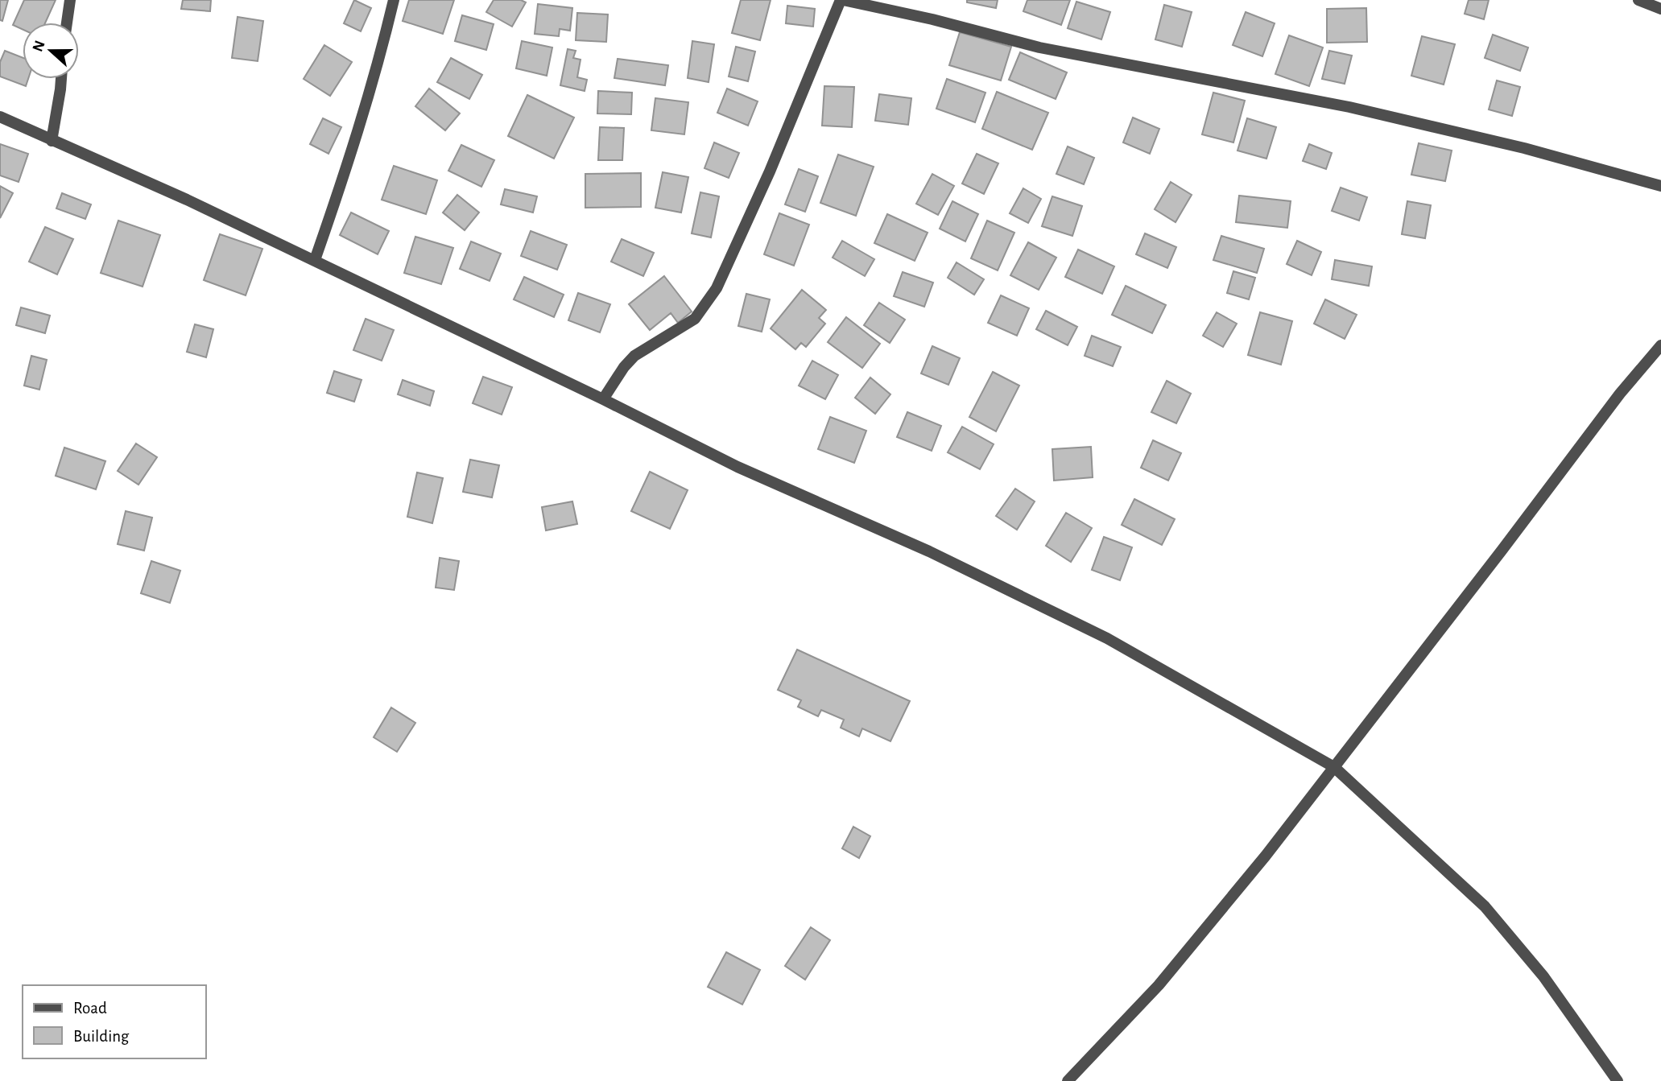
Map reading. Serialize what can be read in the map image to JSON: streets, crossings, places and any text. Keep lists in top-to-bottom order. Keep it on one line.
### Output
{"legend":["Road","Building"],"north":"left"}
